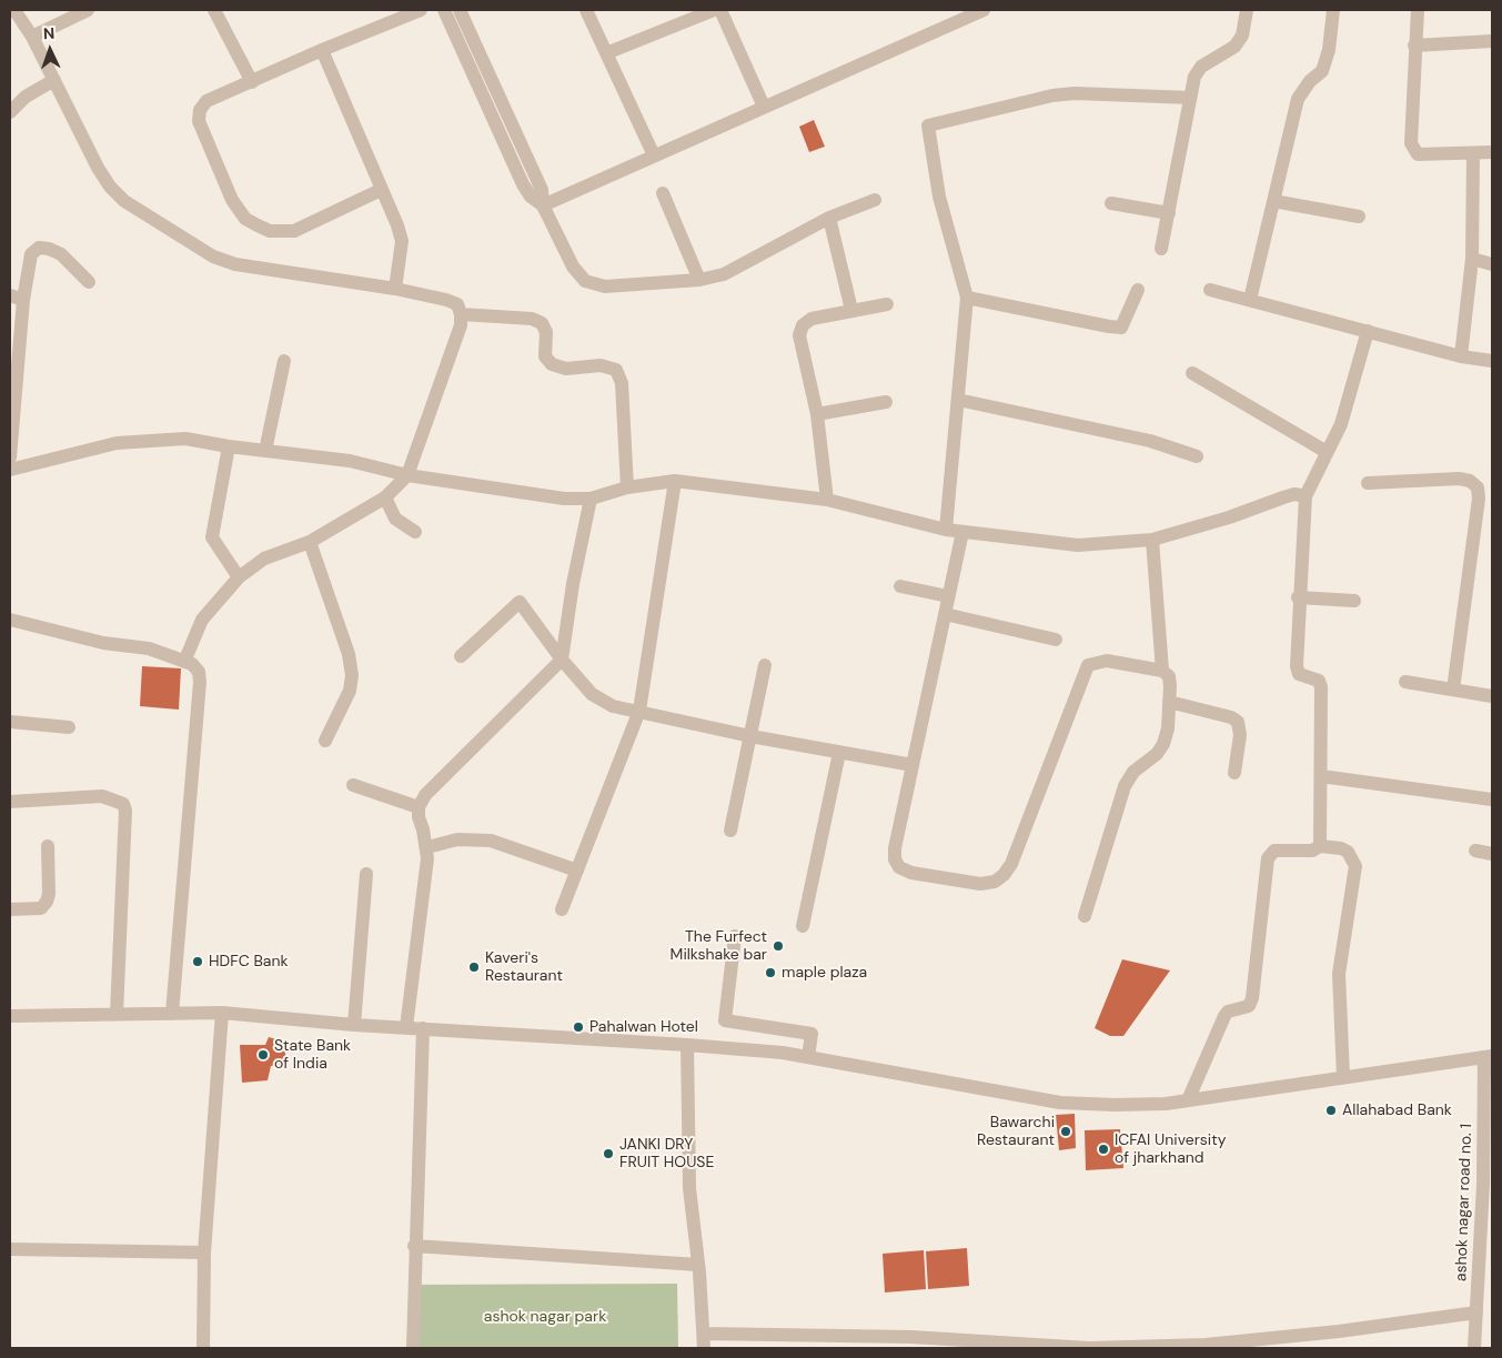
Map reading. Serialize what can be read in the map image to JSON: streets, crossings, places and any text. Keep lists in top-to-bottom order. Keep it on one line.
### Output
{"streets":{"street":["ashok nagar road no. 1"]},"parks":["ashok nagar park"],"places":["The Furfect Milkshake bar","HDFC Bank","Kaveri's Restaurant","maple plaza","Pahalwan Hotel","State Bank of India","Allahabad Bank","Bawarchi Restaurant","ICFAI University of jharkhand","JANKI DRY FRUIT HOUSE"],"north":"top"}
